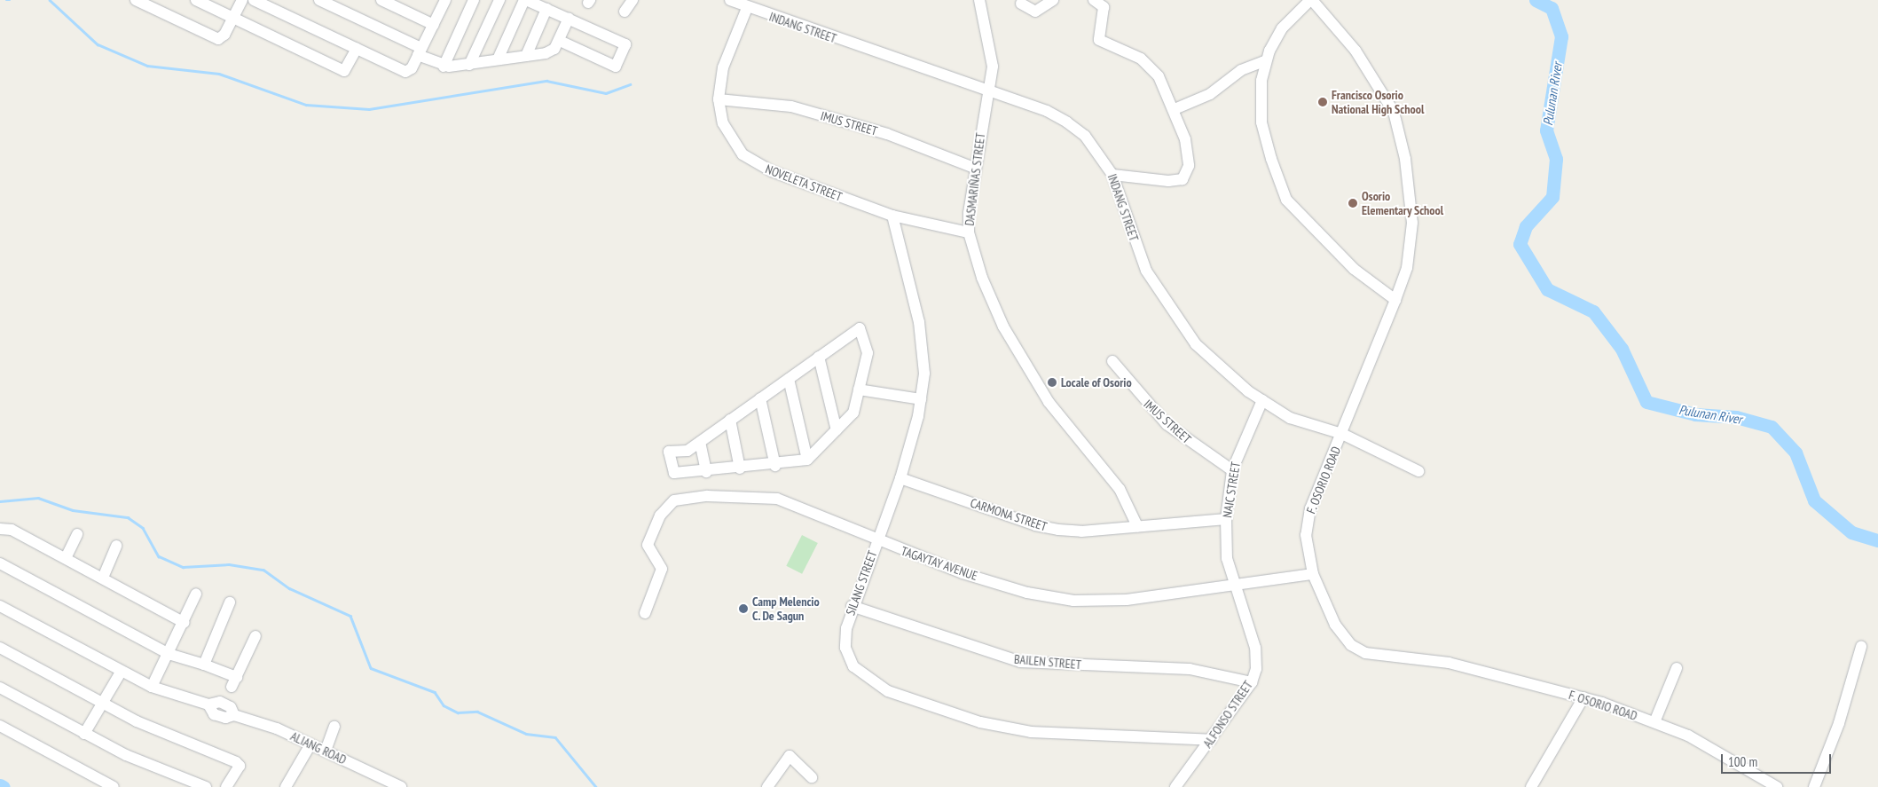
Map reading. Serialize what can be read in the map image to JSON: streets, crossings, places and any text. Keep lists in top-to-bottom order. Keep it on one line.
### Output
{"streets":{"street":["INDANG STREET","IMUS STREET","DASMARIÑAS STREET","NOVELETA STREET","F. OSORIO ROAD","NAIC STREET","CARMONA STREET","TAGAYTAY AVENUE","SILANG STREET","BAILEN STREET","ALFONSO STREET","ALIANG ROAD"]},"crossings":[["INDANG STREET","DASMARIÑAS STREET"],["INDANG STREET","NOVELETA STREET"],["INDANG STREET","F. OSORIO ROAD"],["INDANG STREET","NAIC STREET"],["IMUS STREET","DASMARIÑAS STREET"],["IMUS STREET","NOVELETA STREET"],["IMUS STREET","NAIC STREET"],["DASMARIÑAS STREET","NOVELETA STREET"],["DASMARIÑAS STREET","CARMONA STREET"],["NOVELETA STREET","SILANG STREET"],["F. OSORIO ROAD","TAGAYTAY AVENUE"],["NAIC STREET","CARMONA STREET"],["NAIC STREET","TAGAYTAY AVENUE"],["NAIC STREET","ALFONSO STREET"],["CARMONA STREET","SILANG STREET"],["TAGAYTAY AVENUE","SILANG STREET"],["TAGAYTAY AVENUE","ALFONSO STREET"],["SILANG STREET","BAILEN STREET"],["SILANG STREET","ALFONSO STREET"],["BAILEN STREET","ALFONSO STREET"]],"water":["Pulunan River"],"places":["Francisco Osorio National High School","Osorio Elementary School","Locale of Osorio","Camp Melencio C. De Sagun"],"scale_bar":"100 m"}
